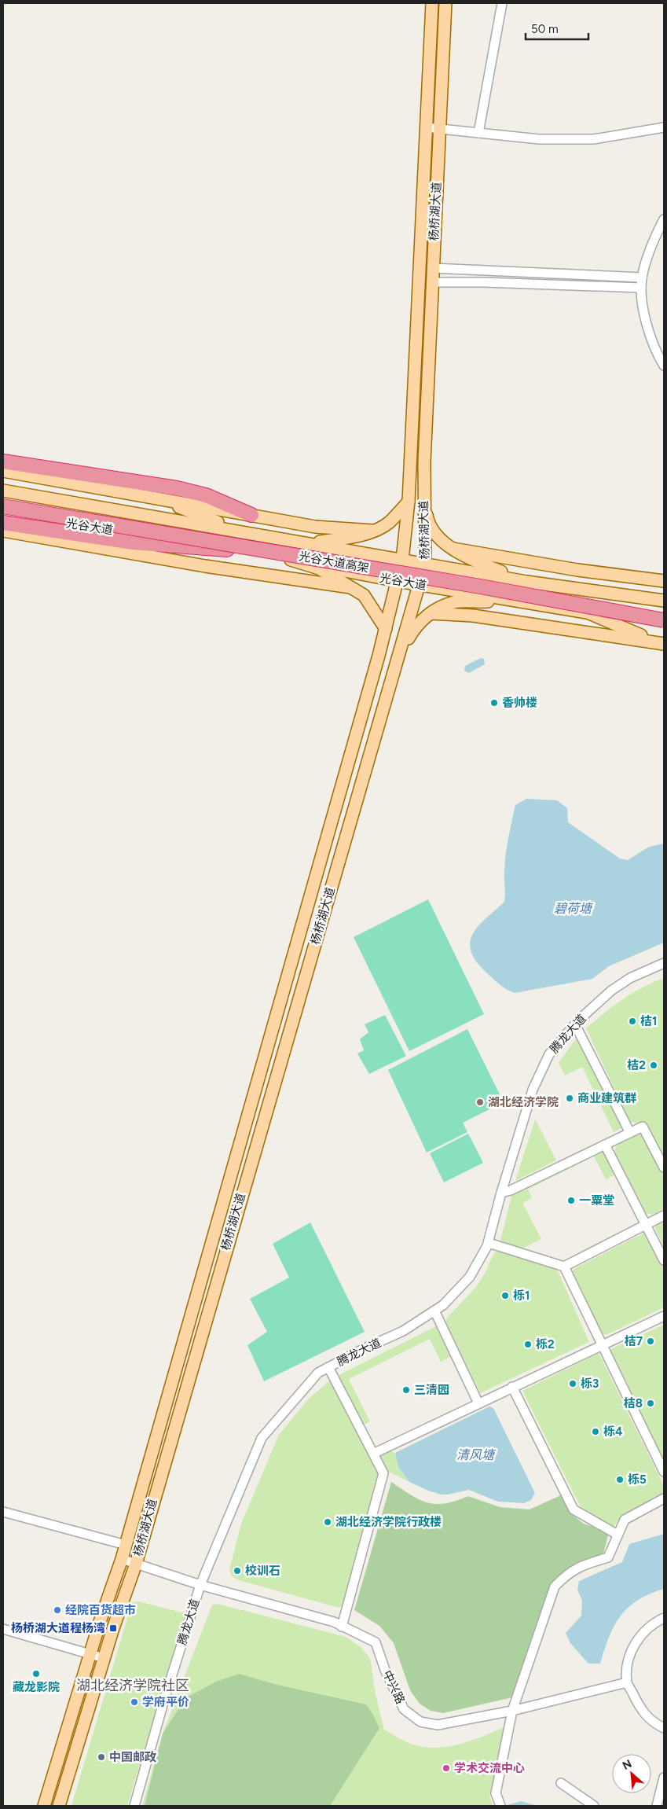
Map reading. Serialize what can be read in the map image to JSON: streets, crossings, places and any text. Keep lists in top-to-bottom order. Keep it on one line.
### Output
{"streets":{"highway":["光谷大道高架"],"main road":["杨桥湖大道","光谷大道"],"street":["腾龙大道","中兴路"]},"crossings":[["杨桥湖大道","光谷大道"],["杨桥湖大道","中兴路"],["光谷大道","光谷大道高架"],["腾龙大道","中兴路"]],"districts":["湖北经济学院社区"],"water":["碧荷塘","清风塘"],"places":{"other":["香帅楼","桔1","桔2","商业建筑群","湖北经济学院","一粟堂","栎1","桔7","栎2","栎3","三清园","桔8","栎4","栎5","湖北经济学院行政楼","校训石","经院百货超市","藏龙影院","学府平价","中国邮政","学术交流中心"],"transit":["杨桥湖大道程杨湾"]},"scale_bar":"50 m","north":"top left"}
